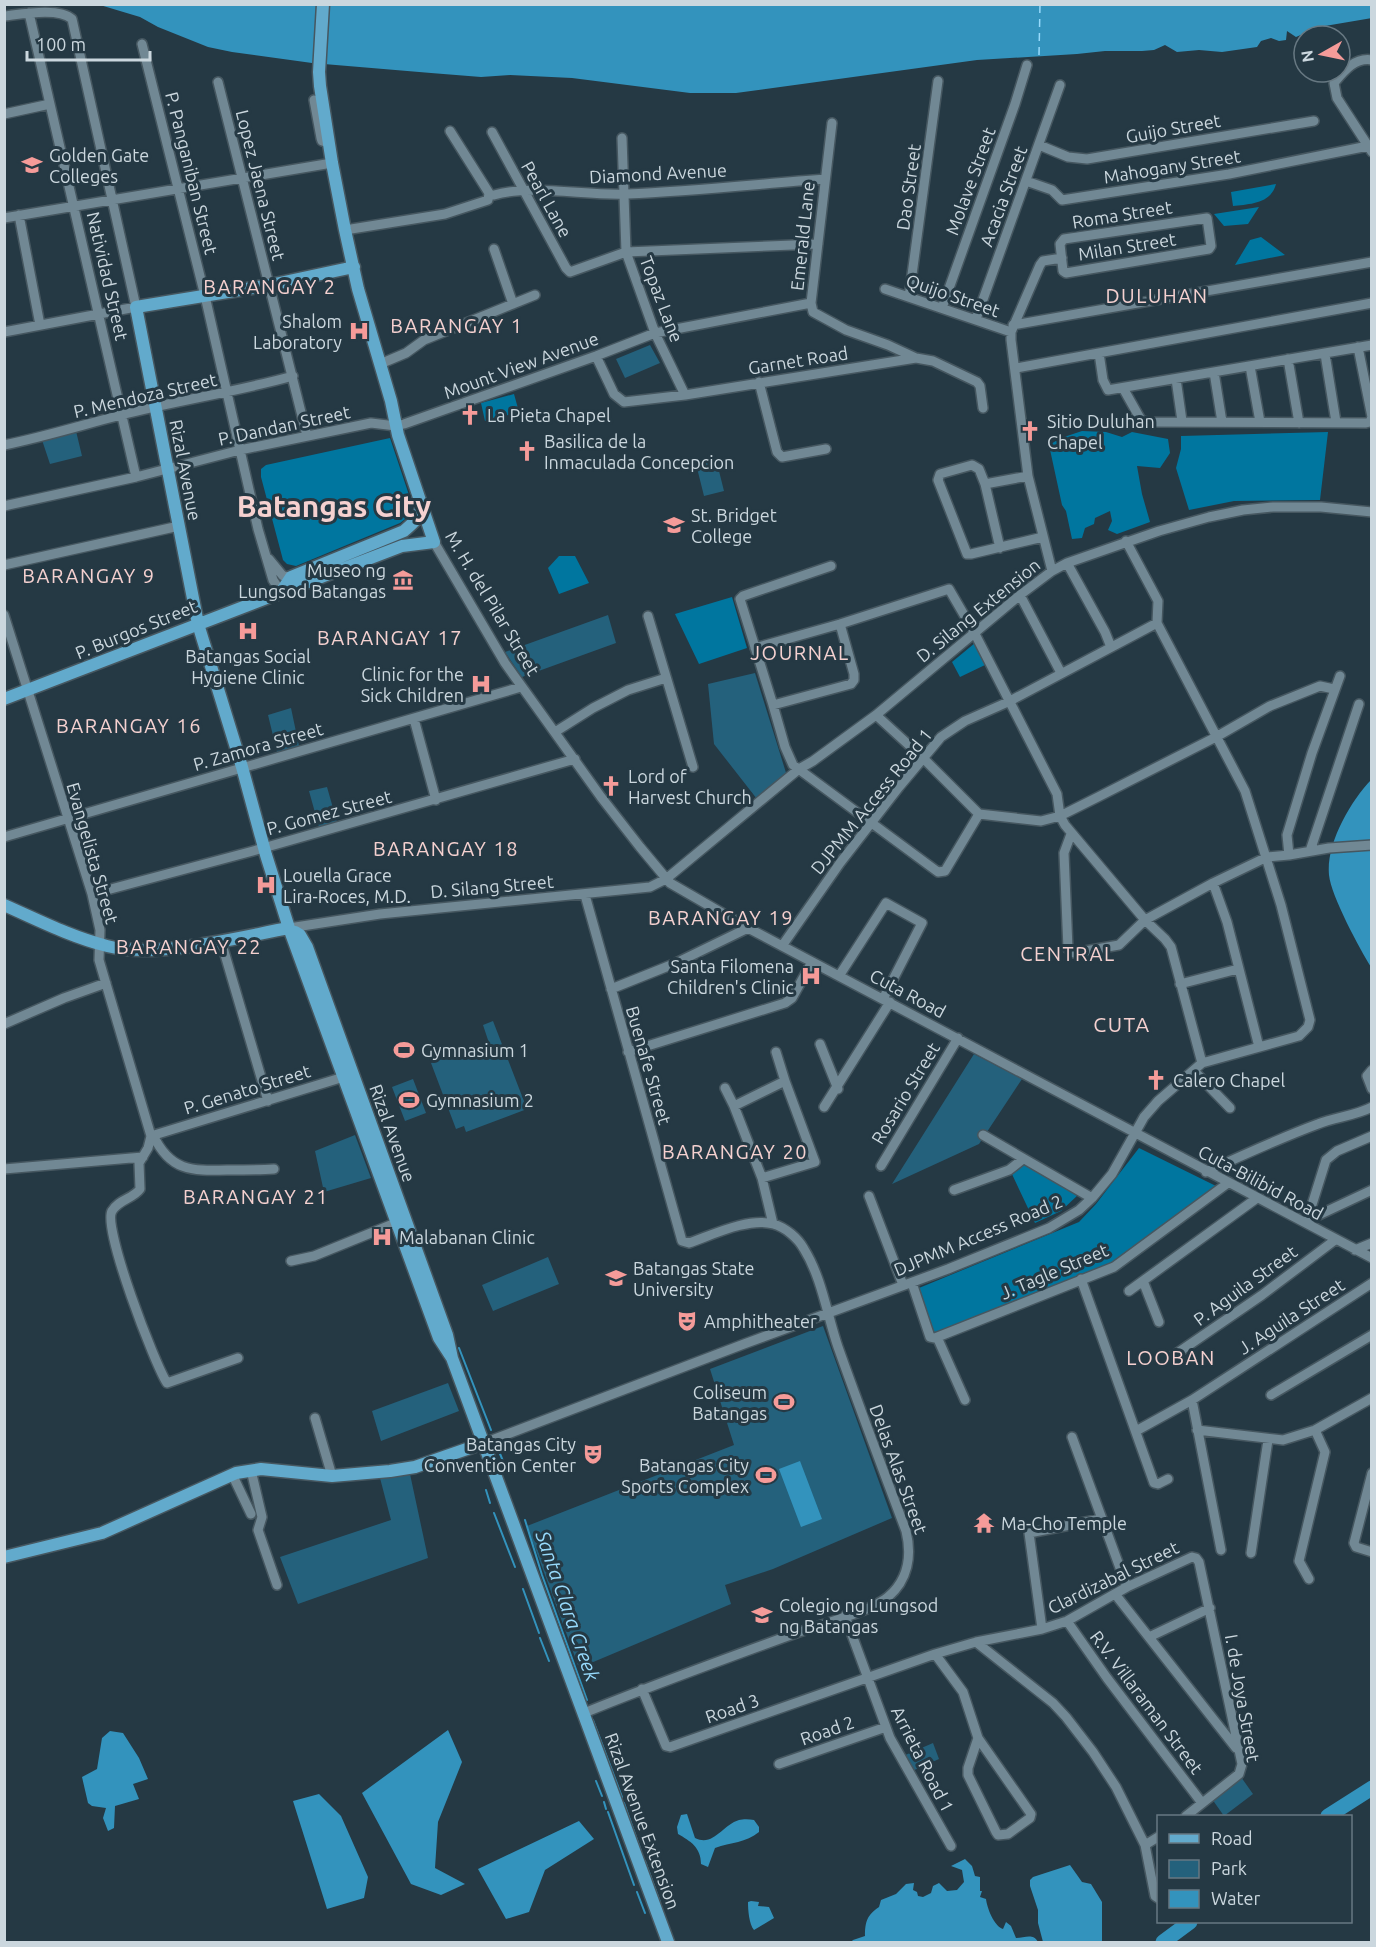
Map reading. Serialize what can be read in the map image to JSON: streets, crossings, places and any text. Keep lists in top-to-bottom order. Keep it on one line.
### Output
{"streets":{"main road":["Rizal Avenue","M. H. del Pilar Street","P. Burgos Street","D. Silang Street","Rizal Avenue Extension"],"street":["Guijo Street","Mahogany Street","P. Panganiban Street","Diamond Avenue","Molave Street","Lopez Jaena Street","Dao Street","Acacia Street","Pearl Lane","Roma Street","Emerald Lane","Milan Street","Natividad Street","Quijo Street","Topaz Lane","Garnet Road","Mount View Avenue","P. Mendoza Street","P. Dandan Street","D. Silang Extension","P. Zamora Street","DJPMM Access Road 1","P. Gomez Street","Evangelista Street","Cuta Road","Buenafe Street","P. Genato Street","Rosario Street","Cuta-Bilibid Road","DJPMM Access Road 2","J. Tagle Street","P. Aguila Street","J. Aguila Street","Delas Alas Street","Clardizabal Street","I. de Joya Street","R.V. Villaraman Street","Road 3","Road 2","Arrieta Road 1"]},"crossings":[["Guijo Street","Acacia Street"],["Mahogany Street","Acacia Street"],["P. Panganiban Street","P. Mendoza Street"],["P. Panganiban Street","P. Dandan Street"],["P. Panganiban Street","P. Burgos Street"],["Diamond Avenue","Pearl Lane"],["Diamond Avenue","Emerald Lane"],["Diamond Avenue","Topaz Lane"],["Molave Street","Quijo Street"],["Lopez Jaena Street","P. Mendoza Street"],["Lopez Jaena Street","P. Dandan Street"],["Dao Street","Quijo Street"],["Acacia Street","Quijo Street"],["Pearl Lane","Topaz Lane"],["Roma Street","Milan Street"],["Emerald Lane","Garnet Road"],["Emerald Lane","Mount View Avenue"],["Natividad Street","P. Mendoza Street"],["Natividad Street","P. Dandan Street"],["Natividad Street","Rizal Avenue"],["Topaz Lane","Garnet Road"],["Topaz Lane","Mount View Avenue"],["Garnet Road","Mount View Avenue"],["Mount View Avenue","P. Dandan Street"],["Mount View Avenue","M. H. del Pilar Street"],["P. Mendoza Street","Rizal Avenue"],["P. Dandan Street","Rizal Avenue"],["P. Dandan Street","M. H. del Pilar Street"],["Rizal Avenue","P. Burgos Street"],["Rizal Avenue","P. Zamora Street"],["Rizal Avenue","P. Gomez Street"],["Rizal Avenue","D. Silang Street"],["Rizal Avenue","P. Genato Street"],["Rizal Avenue","DJPMM Access Road 2"],["Rizal Avenue","Delas Alas Street"],["Rizal Avenue","Rizal Avenue Extension"],["M. H. del Pilar Street","D. Silang Extension"],["M. H. del Pilar Street","P. Burgos Street"],["M. H. del Pilar Street","P. Zamora Street"],["M. H. del Pilar Street","P. Gomez Street"],["M. H. del Pilar Street","D. Silang Street"],["M. H. del Pilar Street","Cuta Road"],["D. Silang Extension","D. Silang Street"],["D. Silang Extension","Cuta Road"],["P. Burgos Street","Evangelista Street"],["P. Zamora Street","Evangelista Street"],["DJPMM Access Road 1","Cuta Road"],["P. Gomez Street","Evangelista Street"],["Evangelista Street","D. Silang Street"],["Evangelista Street","P. Genato Street"],["D. Silang Street","Cuta Road"],["D. Silang Street","Buenafe Street"],["Cuta Road","Rosario Street"],["Cuta Road","Cuta-Bilibid Road"],["Cuta Road","DJPMM Access Road 2"],["Buenafe Street","Delas Alas Street"],["Cuta-Bilibid Road","DJPMM Access Road 2"],["Cuta-Bilibid Road","J. Tagle Street"],["Cuta-Bilibid Road","P. Aguila Street"],["DJPMM Access Road 2","Delas Alas Street"],["Delas Alas Street","Road 3"],["Delas Alas Street","Arrieta Road 1"],["Delas Alas Street","Rizal Avenue Extension"],["Clardizabal Street","I. de Joya Street"],["Clardizabal Street","R.V. Villaraman Street"],["Clardizabal Street","Road 3"],["Clardizabal Street","Arrieta Road 1"],["I. de Joya Street","R.V. Villaraman Street"],["Road 3","Arrieta Road 1"],["Road 2","Arrieta Road 1"]],"districts":["BARANGAY 2","DULUHAN","BARANGAY 1","Batangas City","BARANGAY 9","BARANGAY 17","JOURNAL","BARANGAY 16","BARANGAY 18","BARANGAY 19","BARANGAY 22","CENTRAL","CUTA","BARANGAY 20","BARANGAY 21","LOOBAN"],"water":["Santa Clara Creek"],"places":{"school or university":["Golden Gate Colleges","St. Bridget College","Batangas State University","Colegio ng Lungsod ng Batangas"],"hospital":["Shalom Laboratory","Batangas Social Hygiene Clinic","Clinic for the Sick Children","Louella Grace Lira-Roces, M.D.","Santa Filomena Children's Clinic","Malabanan Clinic"],"church":["La Pieta Chapel","Sitio Duluhan Chapel","Basilica de la Inmaculada Concepcion","Lord of Harvest Church","Calero Chapel"],"museum":["Museo ng Lungsod Batangas"],"sports":["Gymnasium 1","Gymnasium 2","Coliseum Batangas","Batangas City Sports Complex"],"theatre":["Amphitheater","Batangas City Convention Center"],"temple":["Ma-Cho Temple"]},"legend":["Road","Park","Water"],"scale_bar":"100 m","north":"left"}
